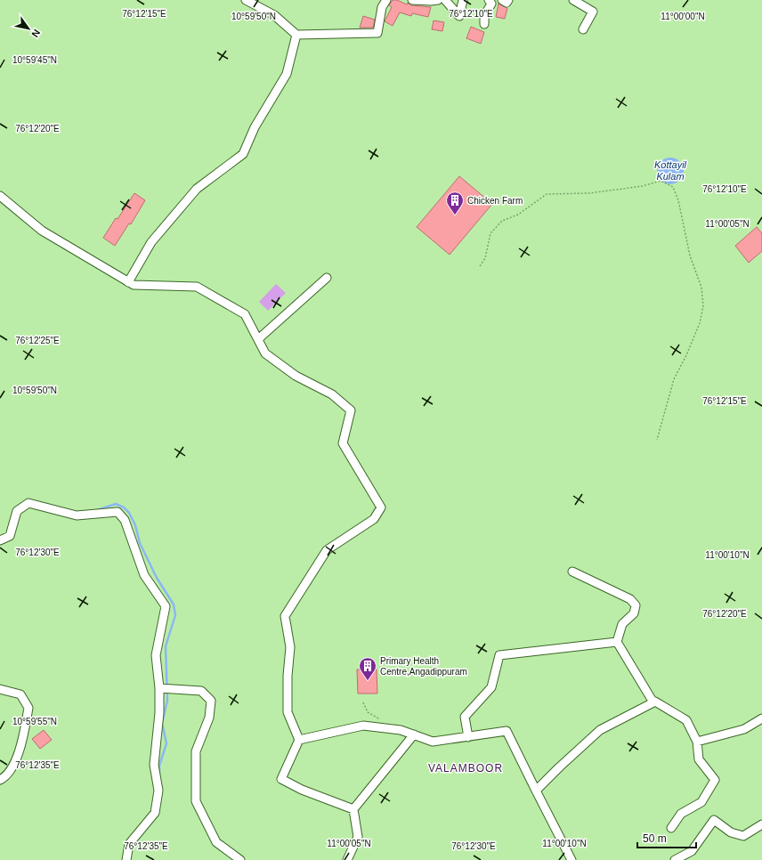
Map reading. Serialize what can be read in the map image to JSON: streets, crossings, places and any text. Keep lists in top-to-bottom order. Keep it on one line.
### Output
{"districts":["VALAMBOOR"],"water":["Kottayil Kulam"],"places":{"building":["Chicken Farm","Primary Health Centre,Angadippuram"]},"scale_bar":"50 m","north":"bottom right","coordinates":["76°12'15\"E","76°12'10\"E","10°59'50\"N","11°00'00\"N","10°59'45\"N","76°12'20\"E","11°00'05\"N","76°12'25\"E","76°12'30\"E","11°00'10\"N","10°59'55\"N","76°12'35\"E"]}
